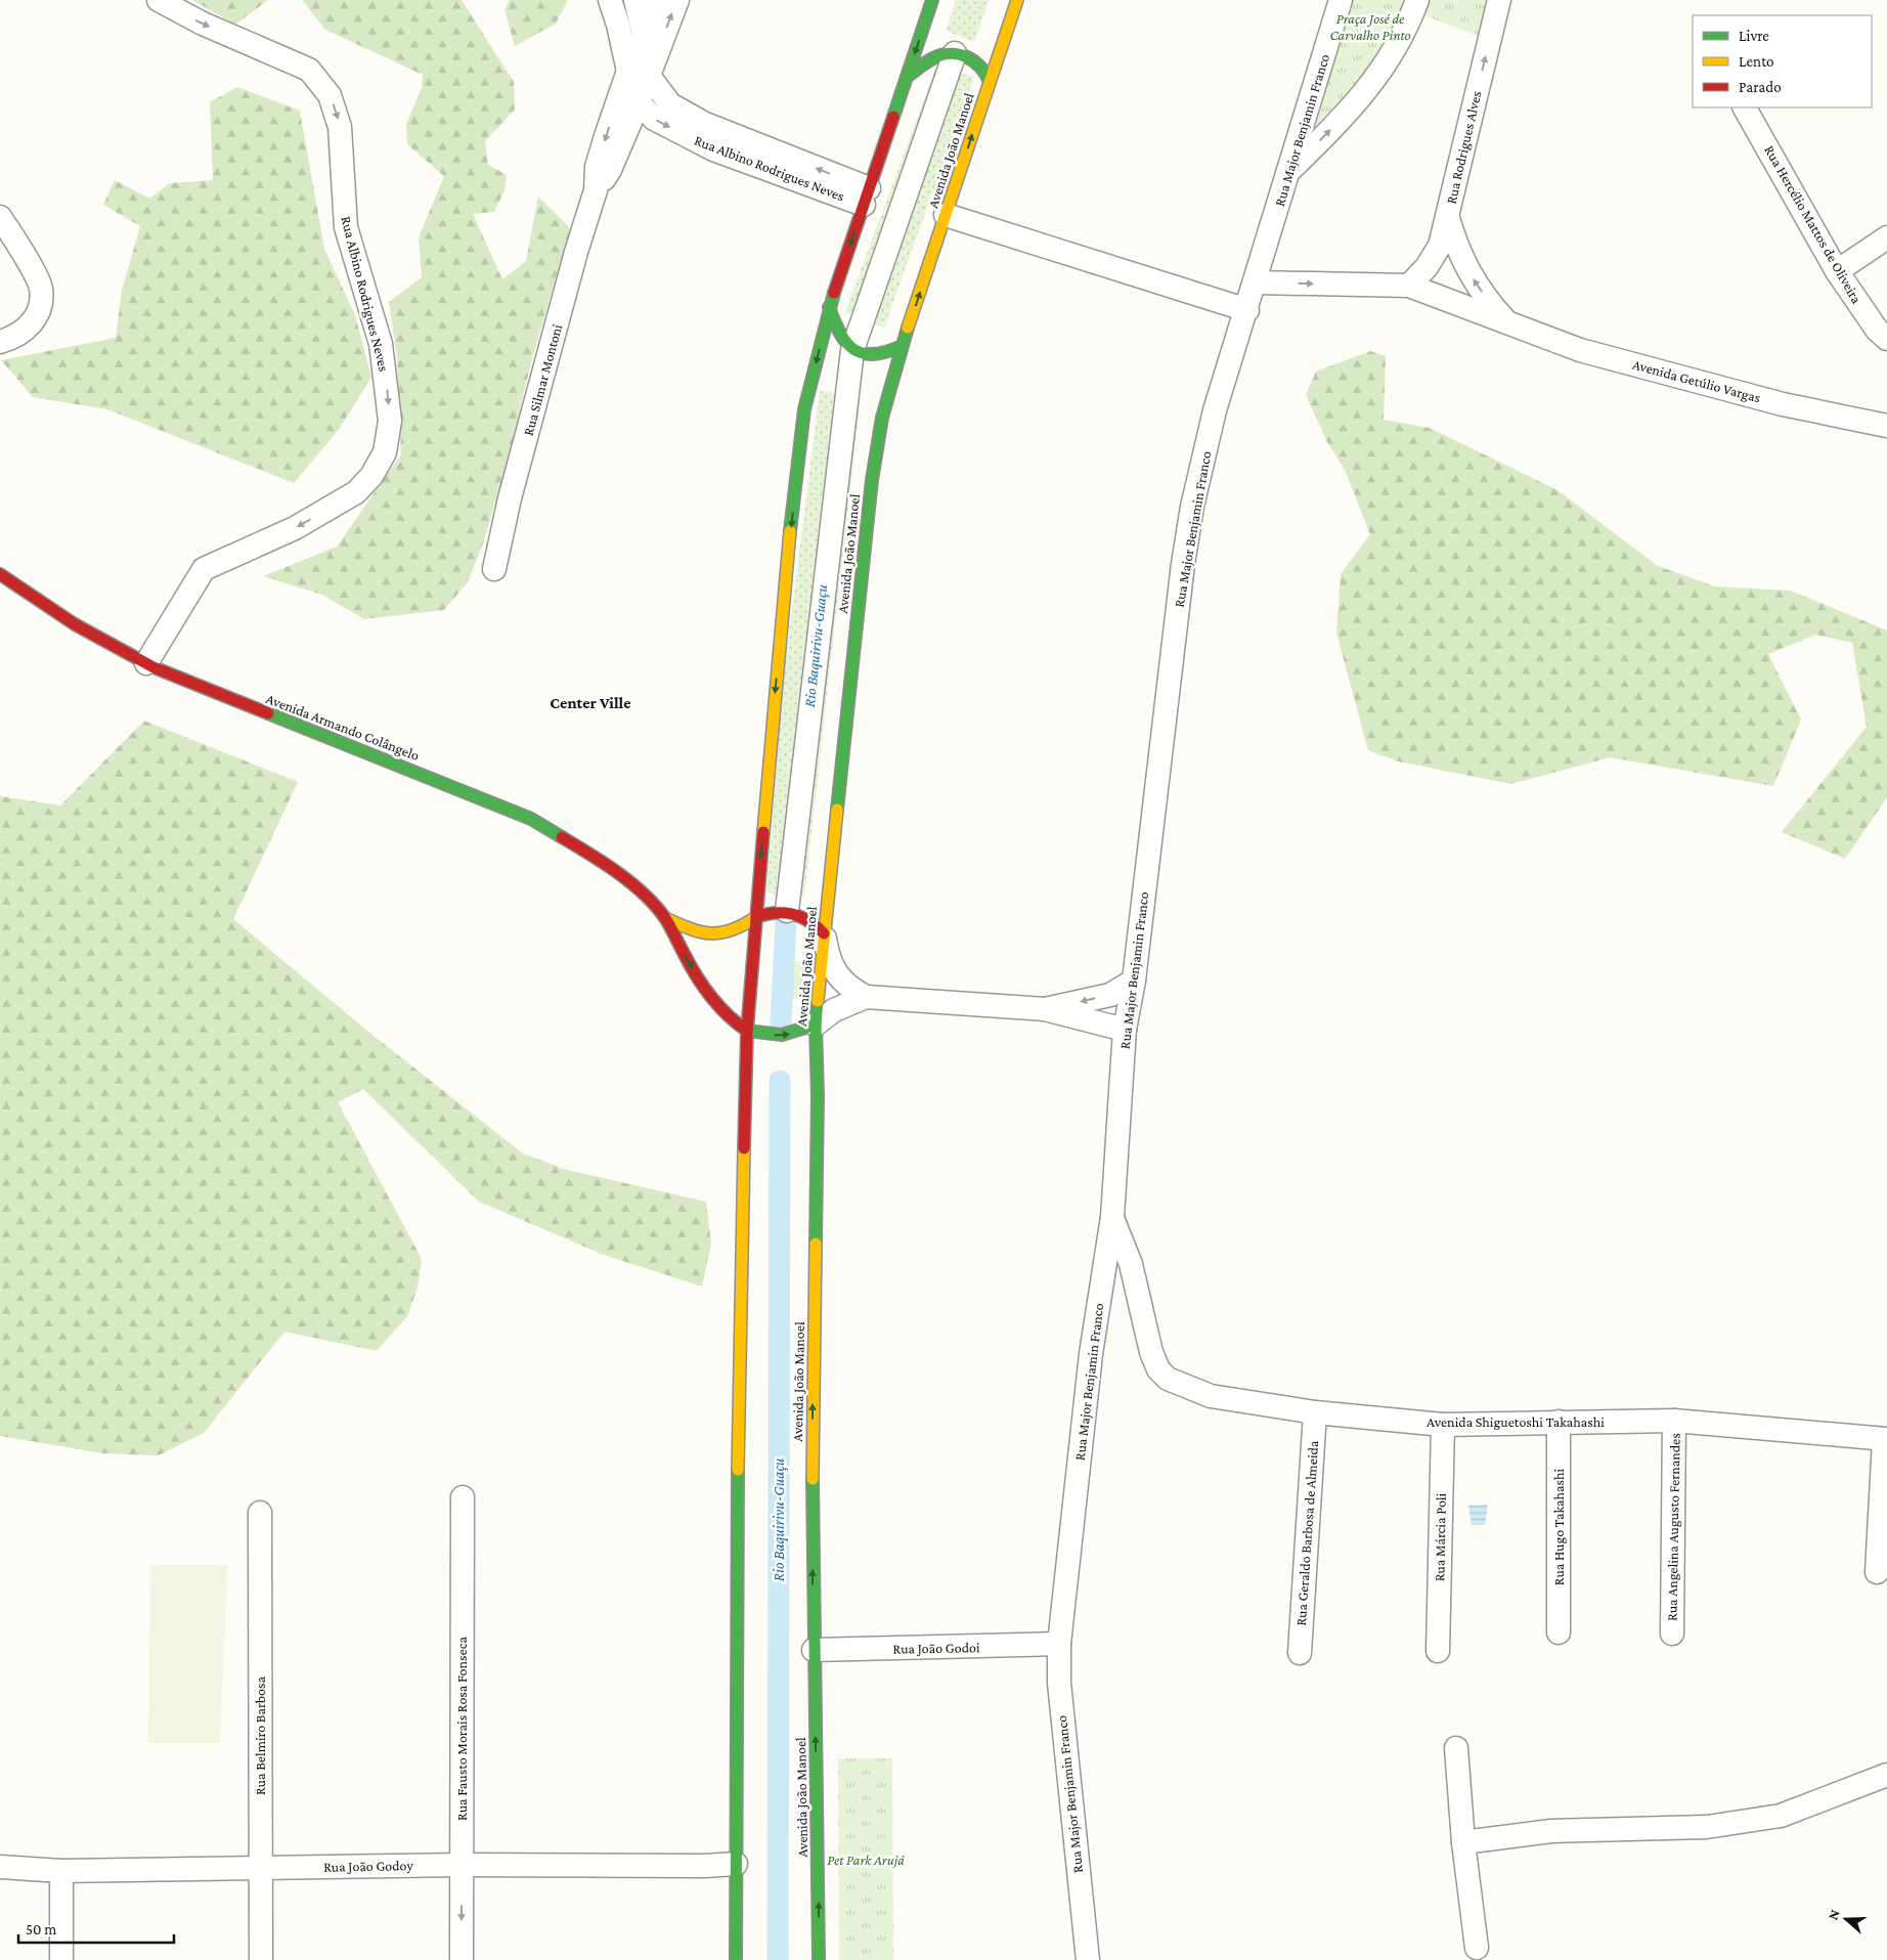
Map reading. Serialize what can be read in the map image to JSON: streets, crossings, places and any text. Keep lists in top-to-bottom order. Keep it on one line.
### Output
{"streets":{"main road":["Avenida João Manoel","Avenida Armando Colângelo"],"street":["Rua Major Benjamin Franco","Rua Rodrigues Alves","Rua Albino Rodrigues Neves","Rua Hercélio Mattos de Oliveira","Rua Silmar Montoni","Avenida Getúlio Vargas","Avenida Shiguetoshi Takahashi","Rua Hugo Takahashi","Rua Angelina Augusto Fernandes","Rua Geraldo Barbosa de Almeida","Rua Márcia Poli","Rua João Godoi","Rua Fausto Morais Rosa Fonseca","Rua Belmiro Barbosa","Rua João Godoy"]},"crossings":[["Rua Major Benjamin Franco","Avenida Getúlio Vargas"],["Rua Major Benjamin Franco","Avenida Shiguetoshi Takahashi"],["Rua Major Benjamin Franco","Rua João Godoi"],["Rua Rodrigues Alves","Avenida Getúlio Vargas"],["Avenida João Manoel","Rua João Godoi"],["Rua Albino Rodrigues Neves","Rua Silmar Montoni"],["Rua Albino Rodrigues Neves","Avenida Armando Colângelo"],["Avenida Shiguetoshi Takahashi","Rua Hugo Takahashi"],["Avenida Shiguetoshi Takahashi","Rua Angelina Augusto Fernandes"],["Avenida Shiguetoshi Takahashi","Rua Geraldo Barbosa de Almeida"],["Avenida Shiguetoshi Takahashi","Rua Márcia Poli"],["Rua Fausto Morais Rosa Fonseca","Rua João Godoy"],["Rua Belmiro Barbosa","Rua João Godoy"]],"districts":["Center Ville"],"water":["Rio Baquirivu-Guaçu"],"parks":["Praça José de Carvalho Pinto","Pet Park Arujá"],"legend":["Livre","Lento","Parado"],"scale_bar":"50 m","north":"left"}
